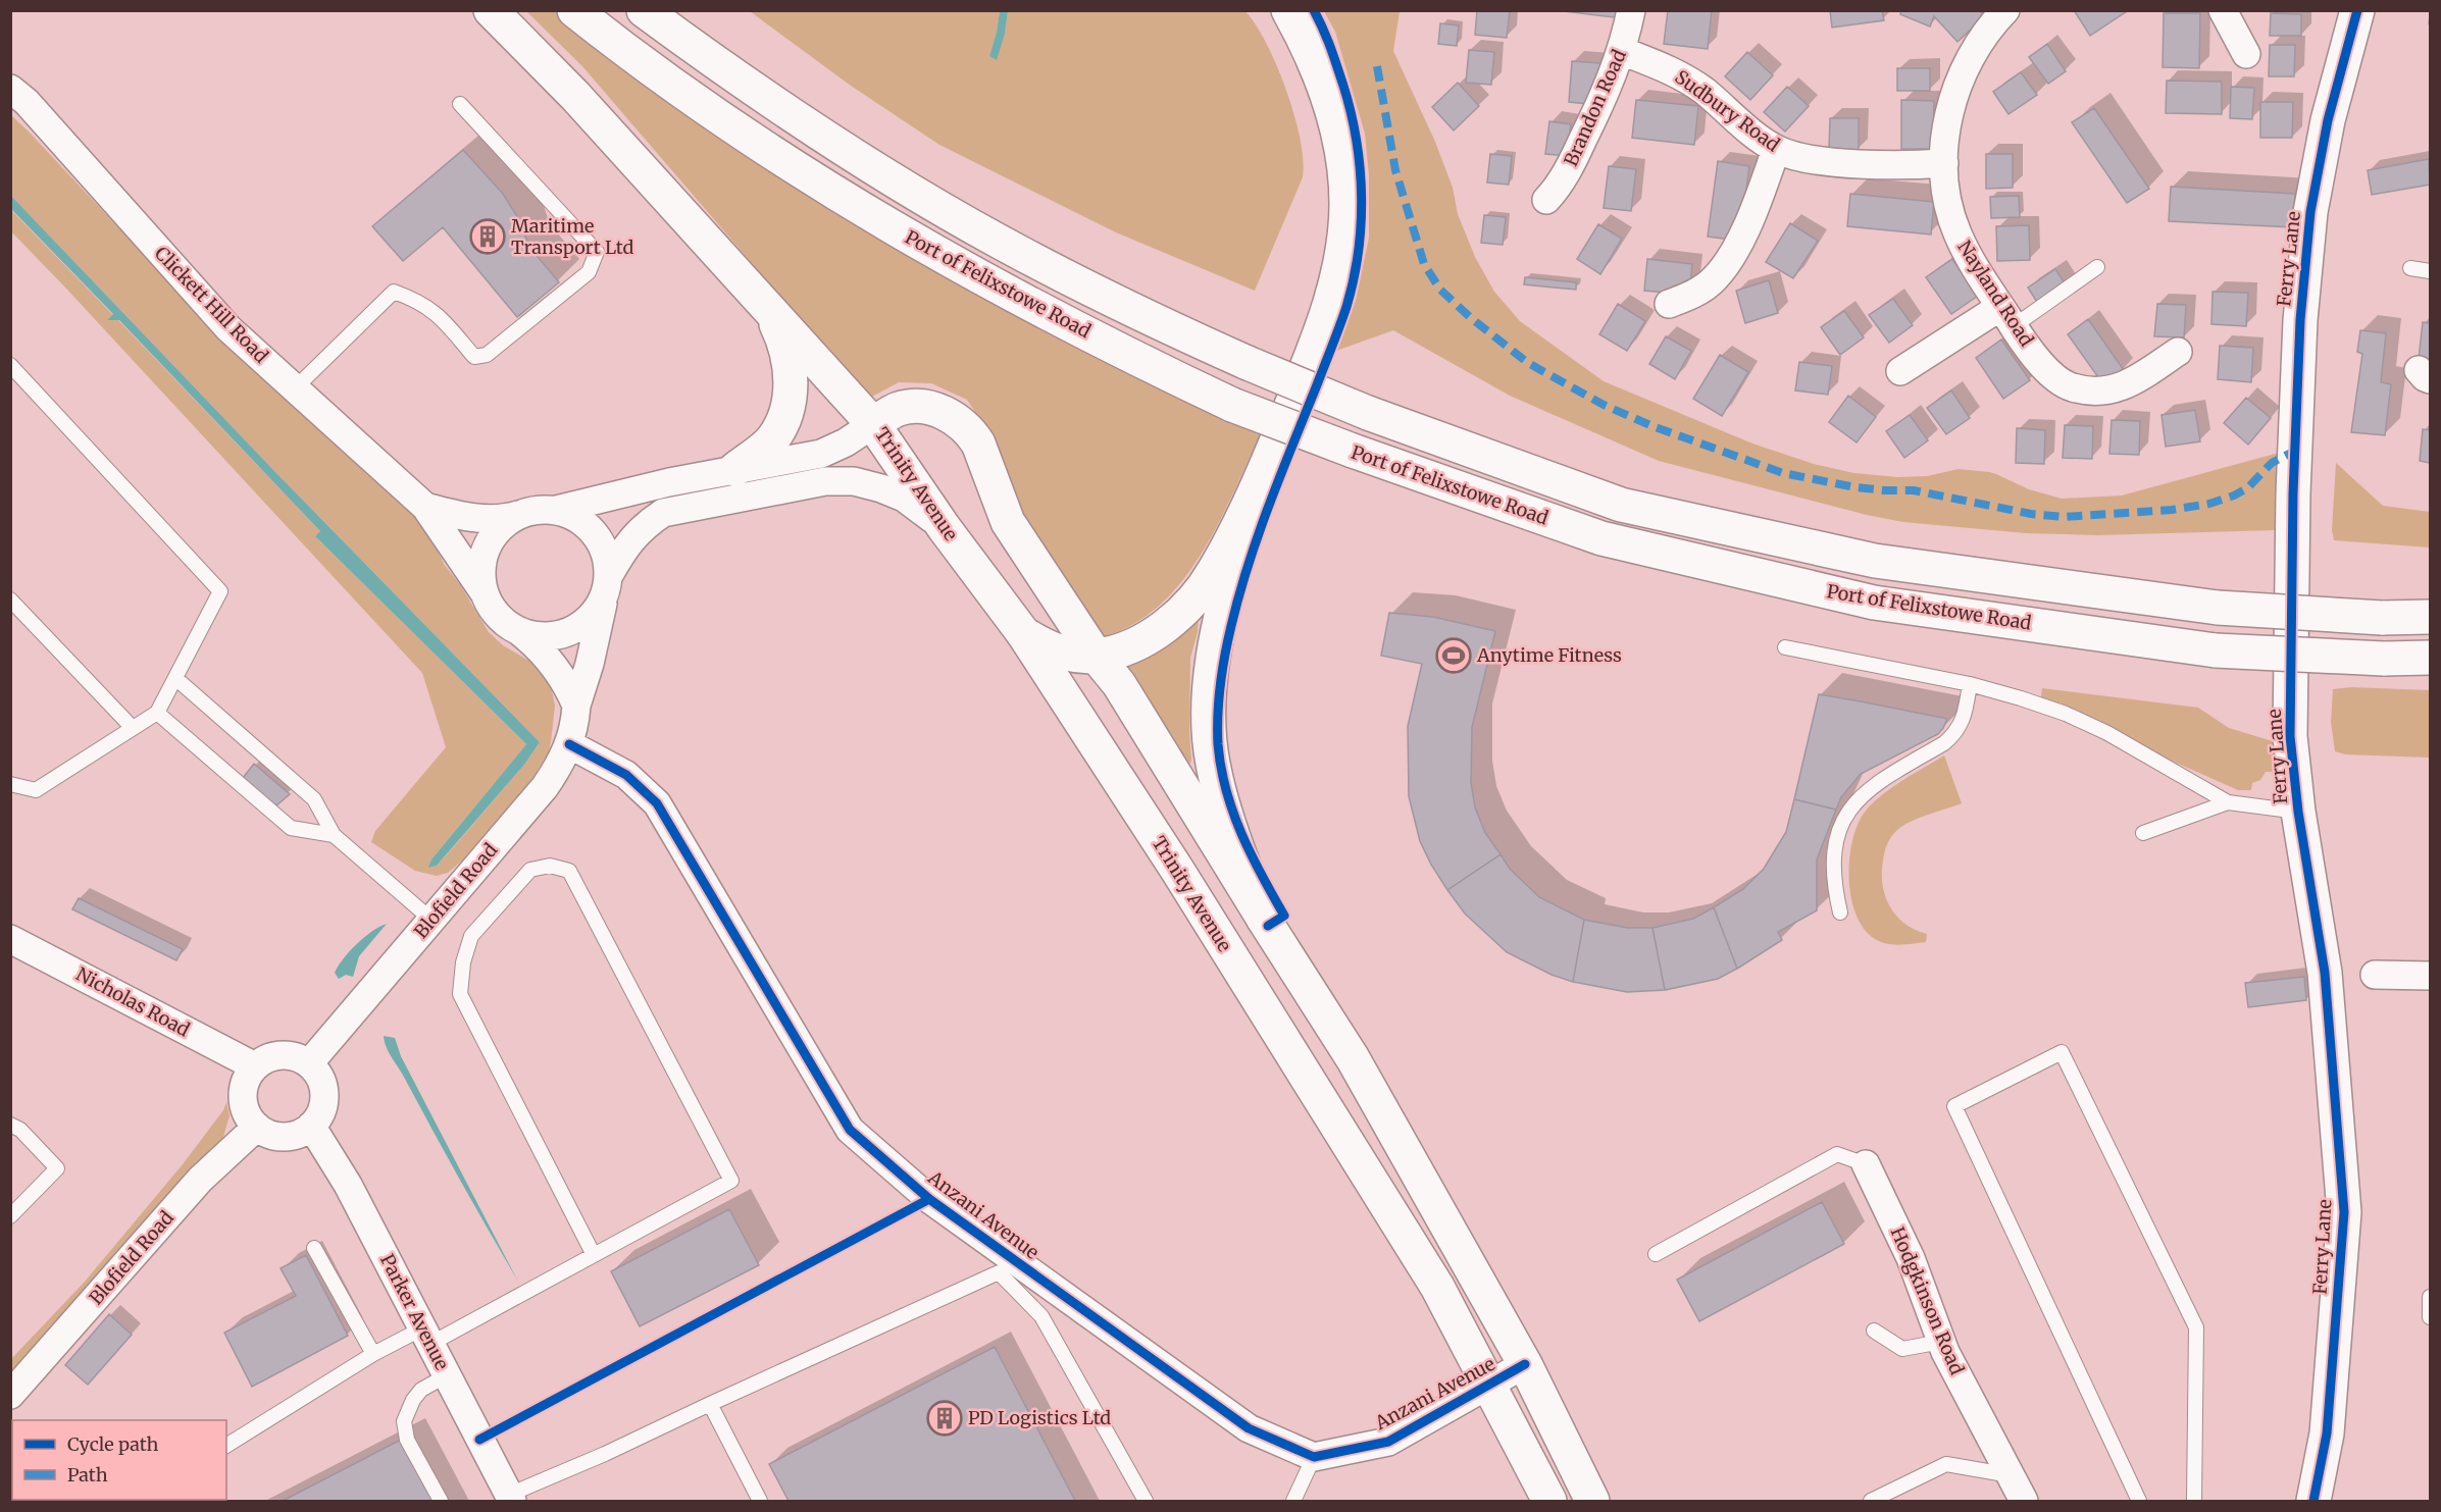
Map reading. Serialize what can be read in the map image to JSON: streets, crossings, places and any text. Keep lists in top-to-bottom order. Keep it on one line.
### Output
{"streets":{"main road":["Ferry Lane","Port of Felixstowe Road","Trinity Avenue"],"street":["Brandon Road","Sudbury Road","Nayland Road","Clickett Hill Road","Blofield Road","Nicholas Road","Anzani Avenue","Hodgkinson Road","Parker Avenue"]},"crossings":[["Brandon Road","Sudbury Road"],["Sudbury Road","Nayland Road"],["Clickett Hill Road","Blofield Road"],["Trinity Avenue","Anzani Avenue"],["Blofield Road","Nicholas Road"],["Blofield Road","Anzani Avenue"],["Blofield Road","Parker Avenue"],["Nicholas Road","Parker Avenue"]],"places":{"building":["Maritime Transport Ltd","PD Logistics Ltd"],"sports":["Anytime Fitness"]},"legend":["Cycle path","Path"]}
